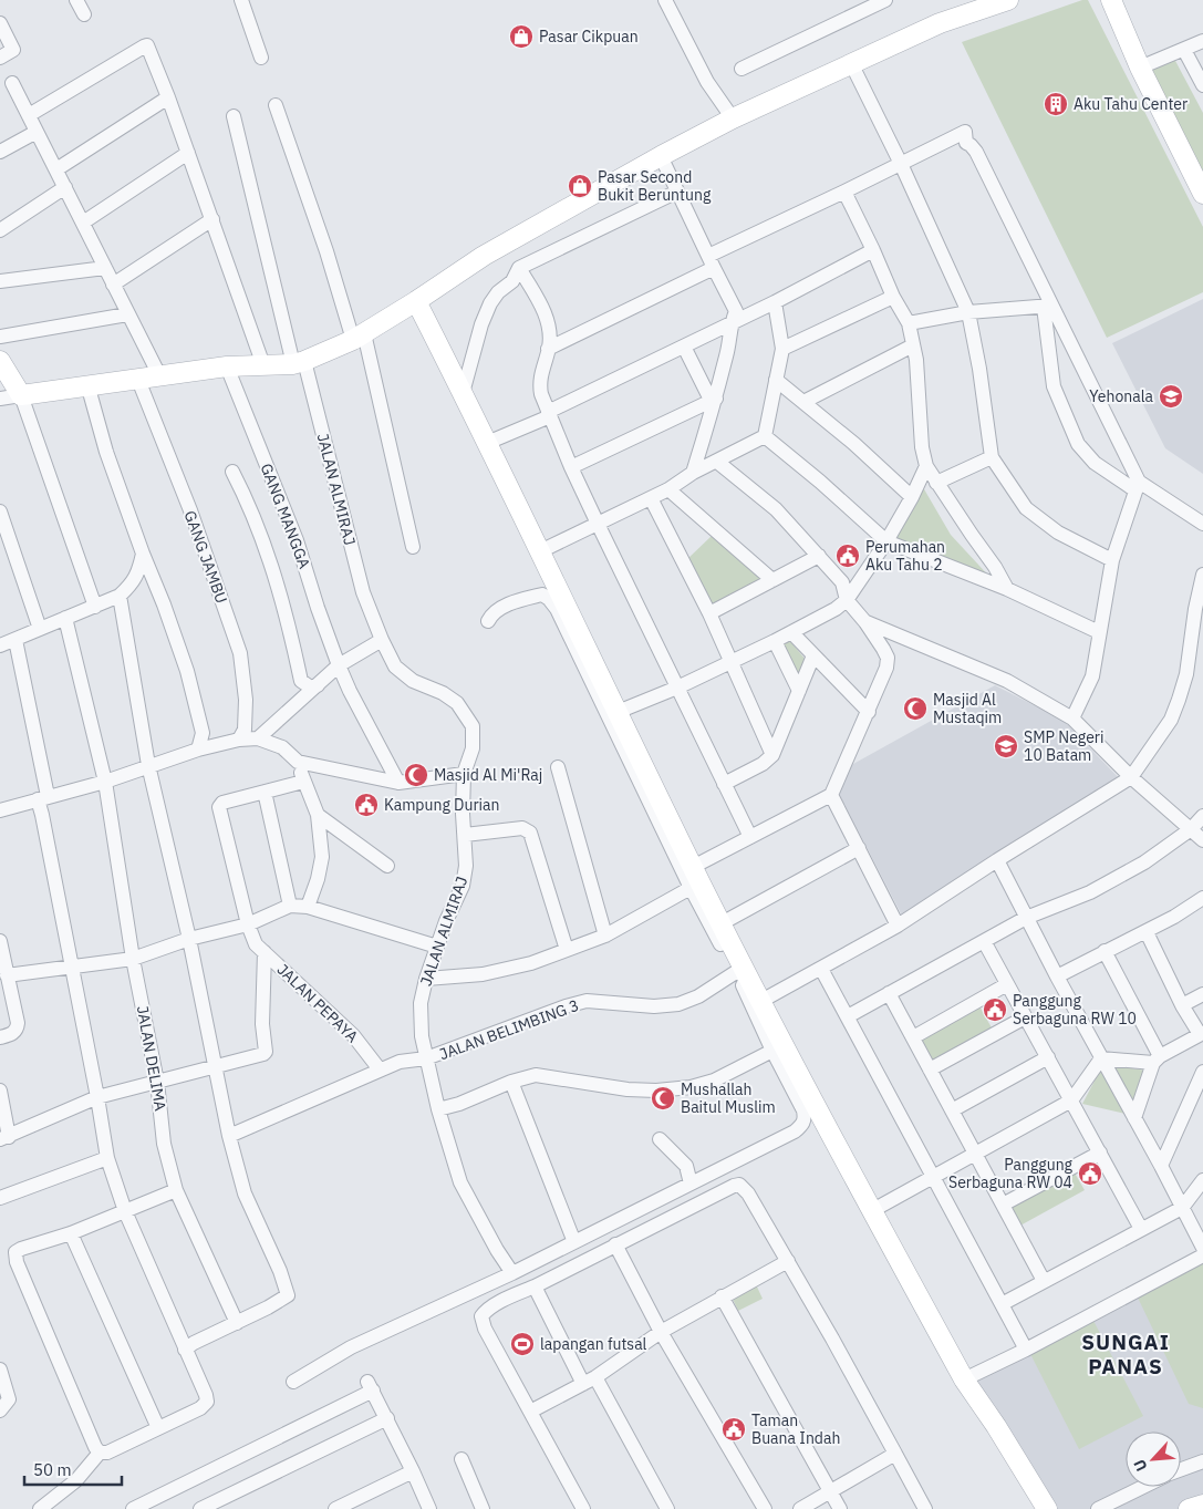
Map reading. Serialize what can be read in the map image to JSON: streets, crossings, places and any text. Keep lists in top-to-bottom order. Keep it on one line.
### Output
{"streets":{"street":["JALAN ALMIRAJ","GANG MANGGA","GANG JAMBU","JALAN PEPAYA","JALAN BELIMBING 3","JALAN DELIMA"]},"crossings":[["JALAN ALMIRAJ","JALAN BELIMBING 3"]],"districts":["SUNGAI PANAS"],"places":{"shop":["Pasar Cikpuan","Pasar Second Bukit Beruntung"],"building":["Aku Tahu Center"],"school or university":["Yehonala","SMP Negeri 10 Batam"],"public building":["Perumahan Aku Tahu 2","Kampung Durian","Panggung Serbaguna RW 10","Panggung Serbaguna RW 04","Taman Buana Indah"],"mosque":["Masjid Al Mustaqim","Masjid Al Mi'Raj","Mushallah Baitul Muslim"],"sports":["lapangan futsal"]},"scale_bar":"50 m","north":"bottom left"}
